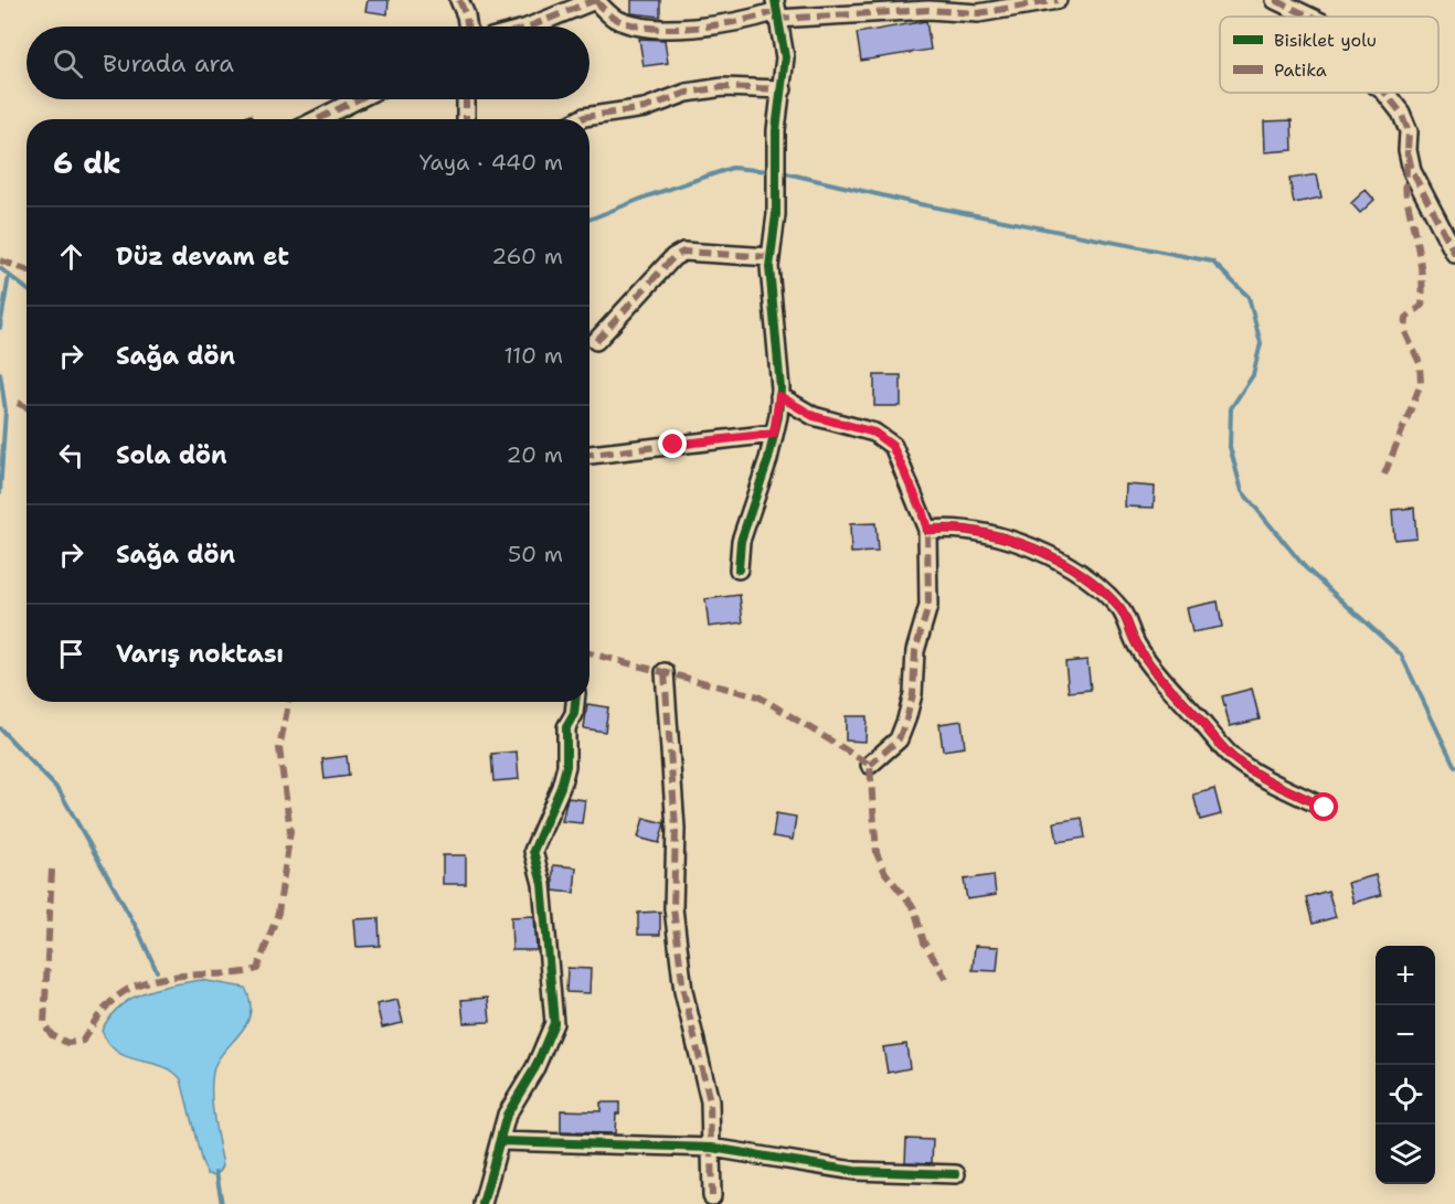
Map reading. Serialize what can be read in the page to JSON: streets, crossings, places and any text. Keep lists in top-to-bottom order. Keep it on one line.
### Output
{"legend":["Bisiklet yolu","Patika"],"page":{"search":"Burada ara","heading":["6 dk","Yaya · 440 m"],"list":[["Düz devam et","260 m"],["Sağa dön","110 m"],["Sola dön","20 m"],["Sağa dön","50 m"],"Varış noktası"],"map_buttons":["+","−"]}}
